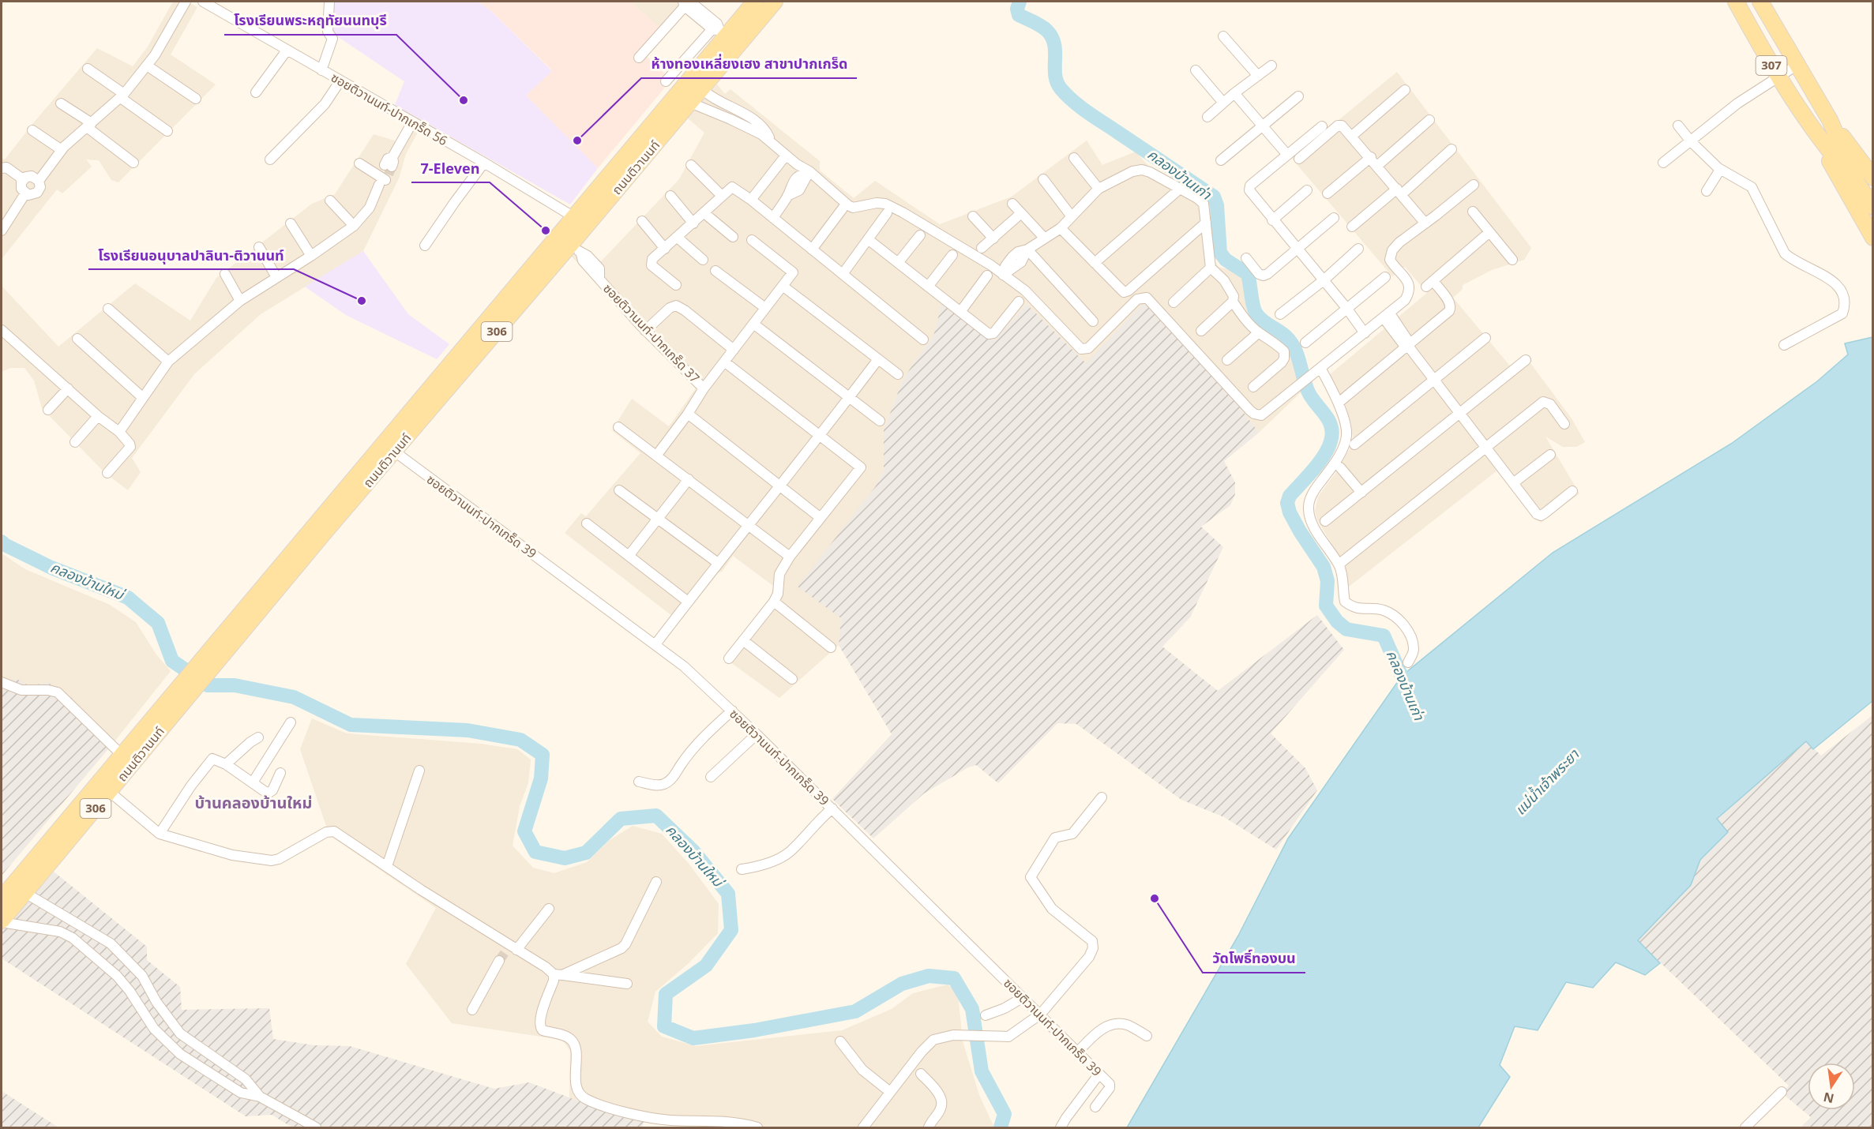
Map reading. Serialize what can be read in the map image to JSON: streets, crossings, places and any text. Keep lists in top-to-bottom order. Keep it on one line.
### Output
{"streets":{"main road":["307","ถนนติวานนท์","306"],"street":["ซอยติวานนท์-ปากเกร็ด 56","ซอยติวานนท์-ปากเกร็ด 37","ซอยติวานนท์-ปากเกร็ด 39"]},"crossings":[["ซอยติวานนท์-ปากเกร็ด 56","ถนนติวานนท์"],["ถนนติวานนท์","ซอยติวานนท์-ปากเกร็ด 37"],["ถนนติวานนท์","ซอยติวานนท์-ปากเกร็ด 39"]],"districts":["บ้านคลองบ้านใหม่"],"water":["คลองบ้านเก่า","คลองบ้านใหม่","แม่น้ำเจ้าพระยา"],"places":["โรงเรียนพระหฤทัยนนทบุรี","ห้างทองเหลี่ยงเฮง สาขาปากเกร็ด","7-Eleven","โรงเรียนอนุบาลปาลินา-ติวานนท์","วัดโพธิ์ทองบน"],"north":"bottom"}
